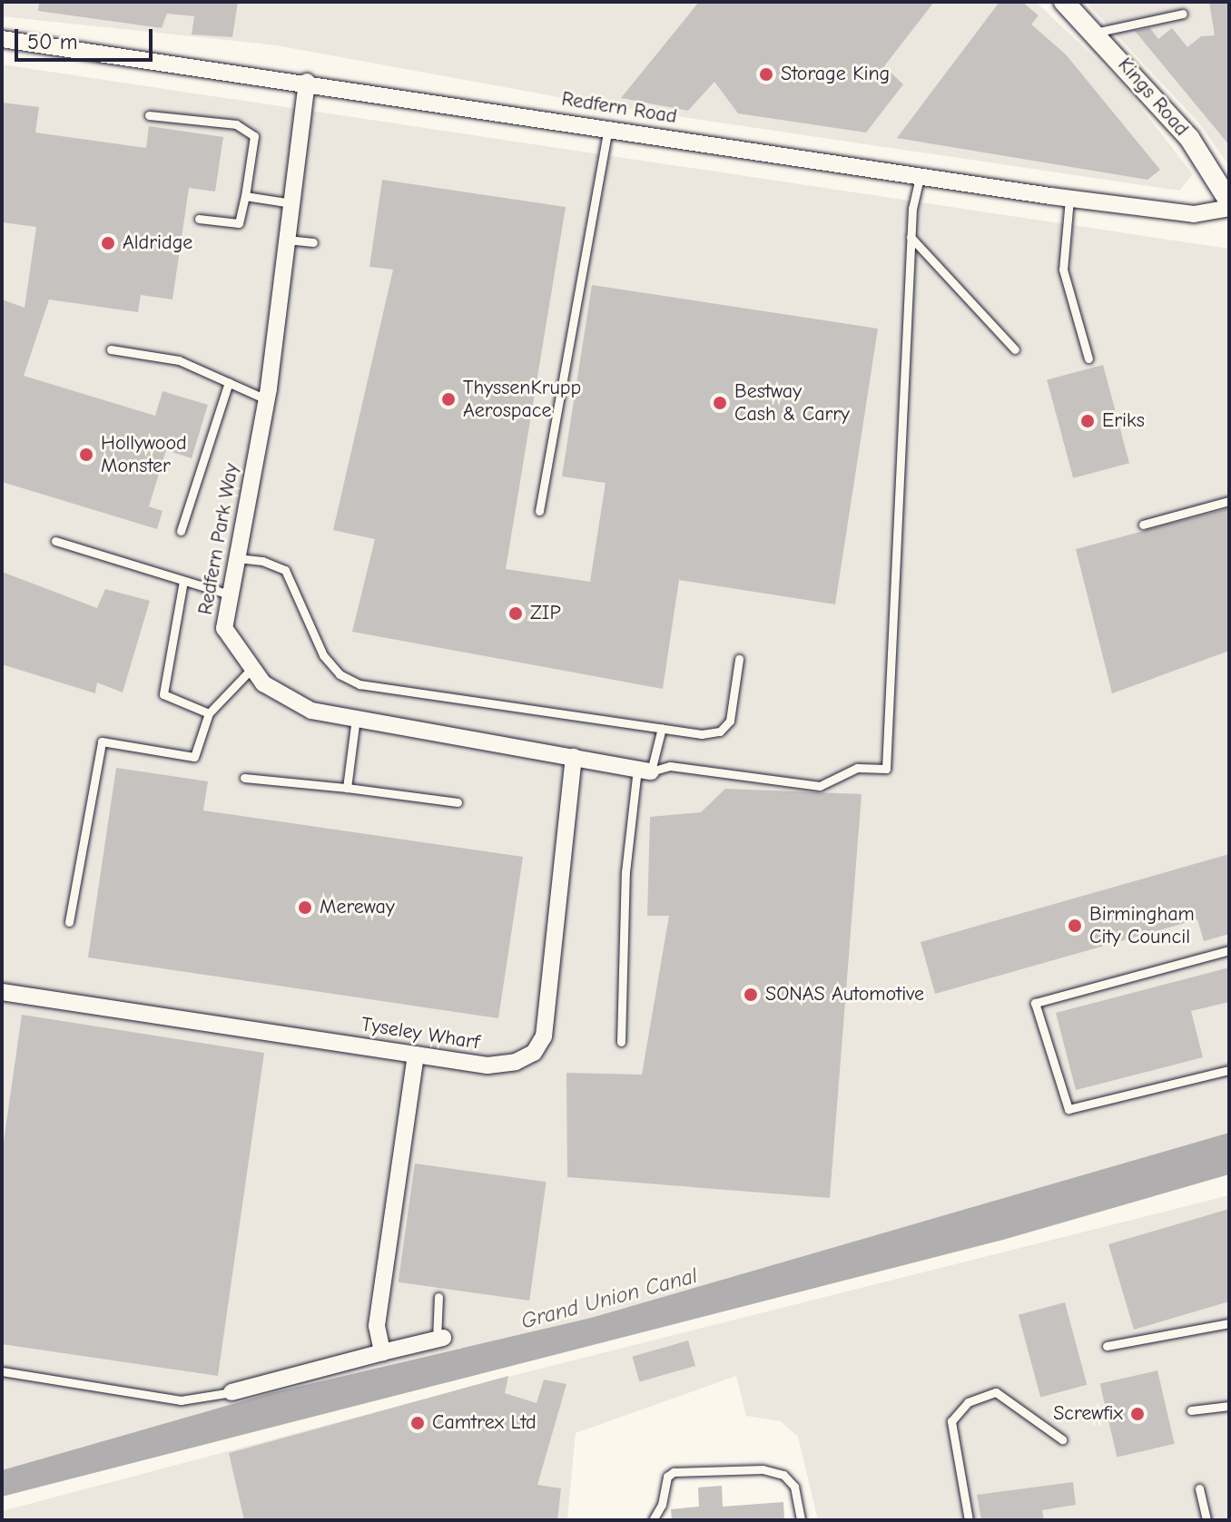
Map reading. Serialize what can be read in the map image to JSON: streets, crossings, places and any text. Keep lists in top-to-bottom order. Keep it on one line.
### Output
{"streets":{"street":["Kings Road","Redfern Road","Redfern Park Way","Tyseley Wharf"]},"crossings":[["Redfern Road","Redfern Park Way"],["Redfern Park Way","Tyseley Wharf"]],"water":["Grand Union Canal"],"places":["Storage King","Aldridge","ThyssenKrupp Aerospace","Bestway Cash & Carry","Eriks","Hollywood Monster","ZIP","Mereway","Birmingham City Council","SONAS Automotive","Screwfix","Camtrex Ltd"],"scale_bar":"50 m"}
